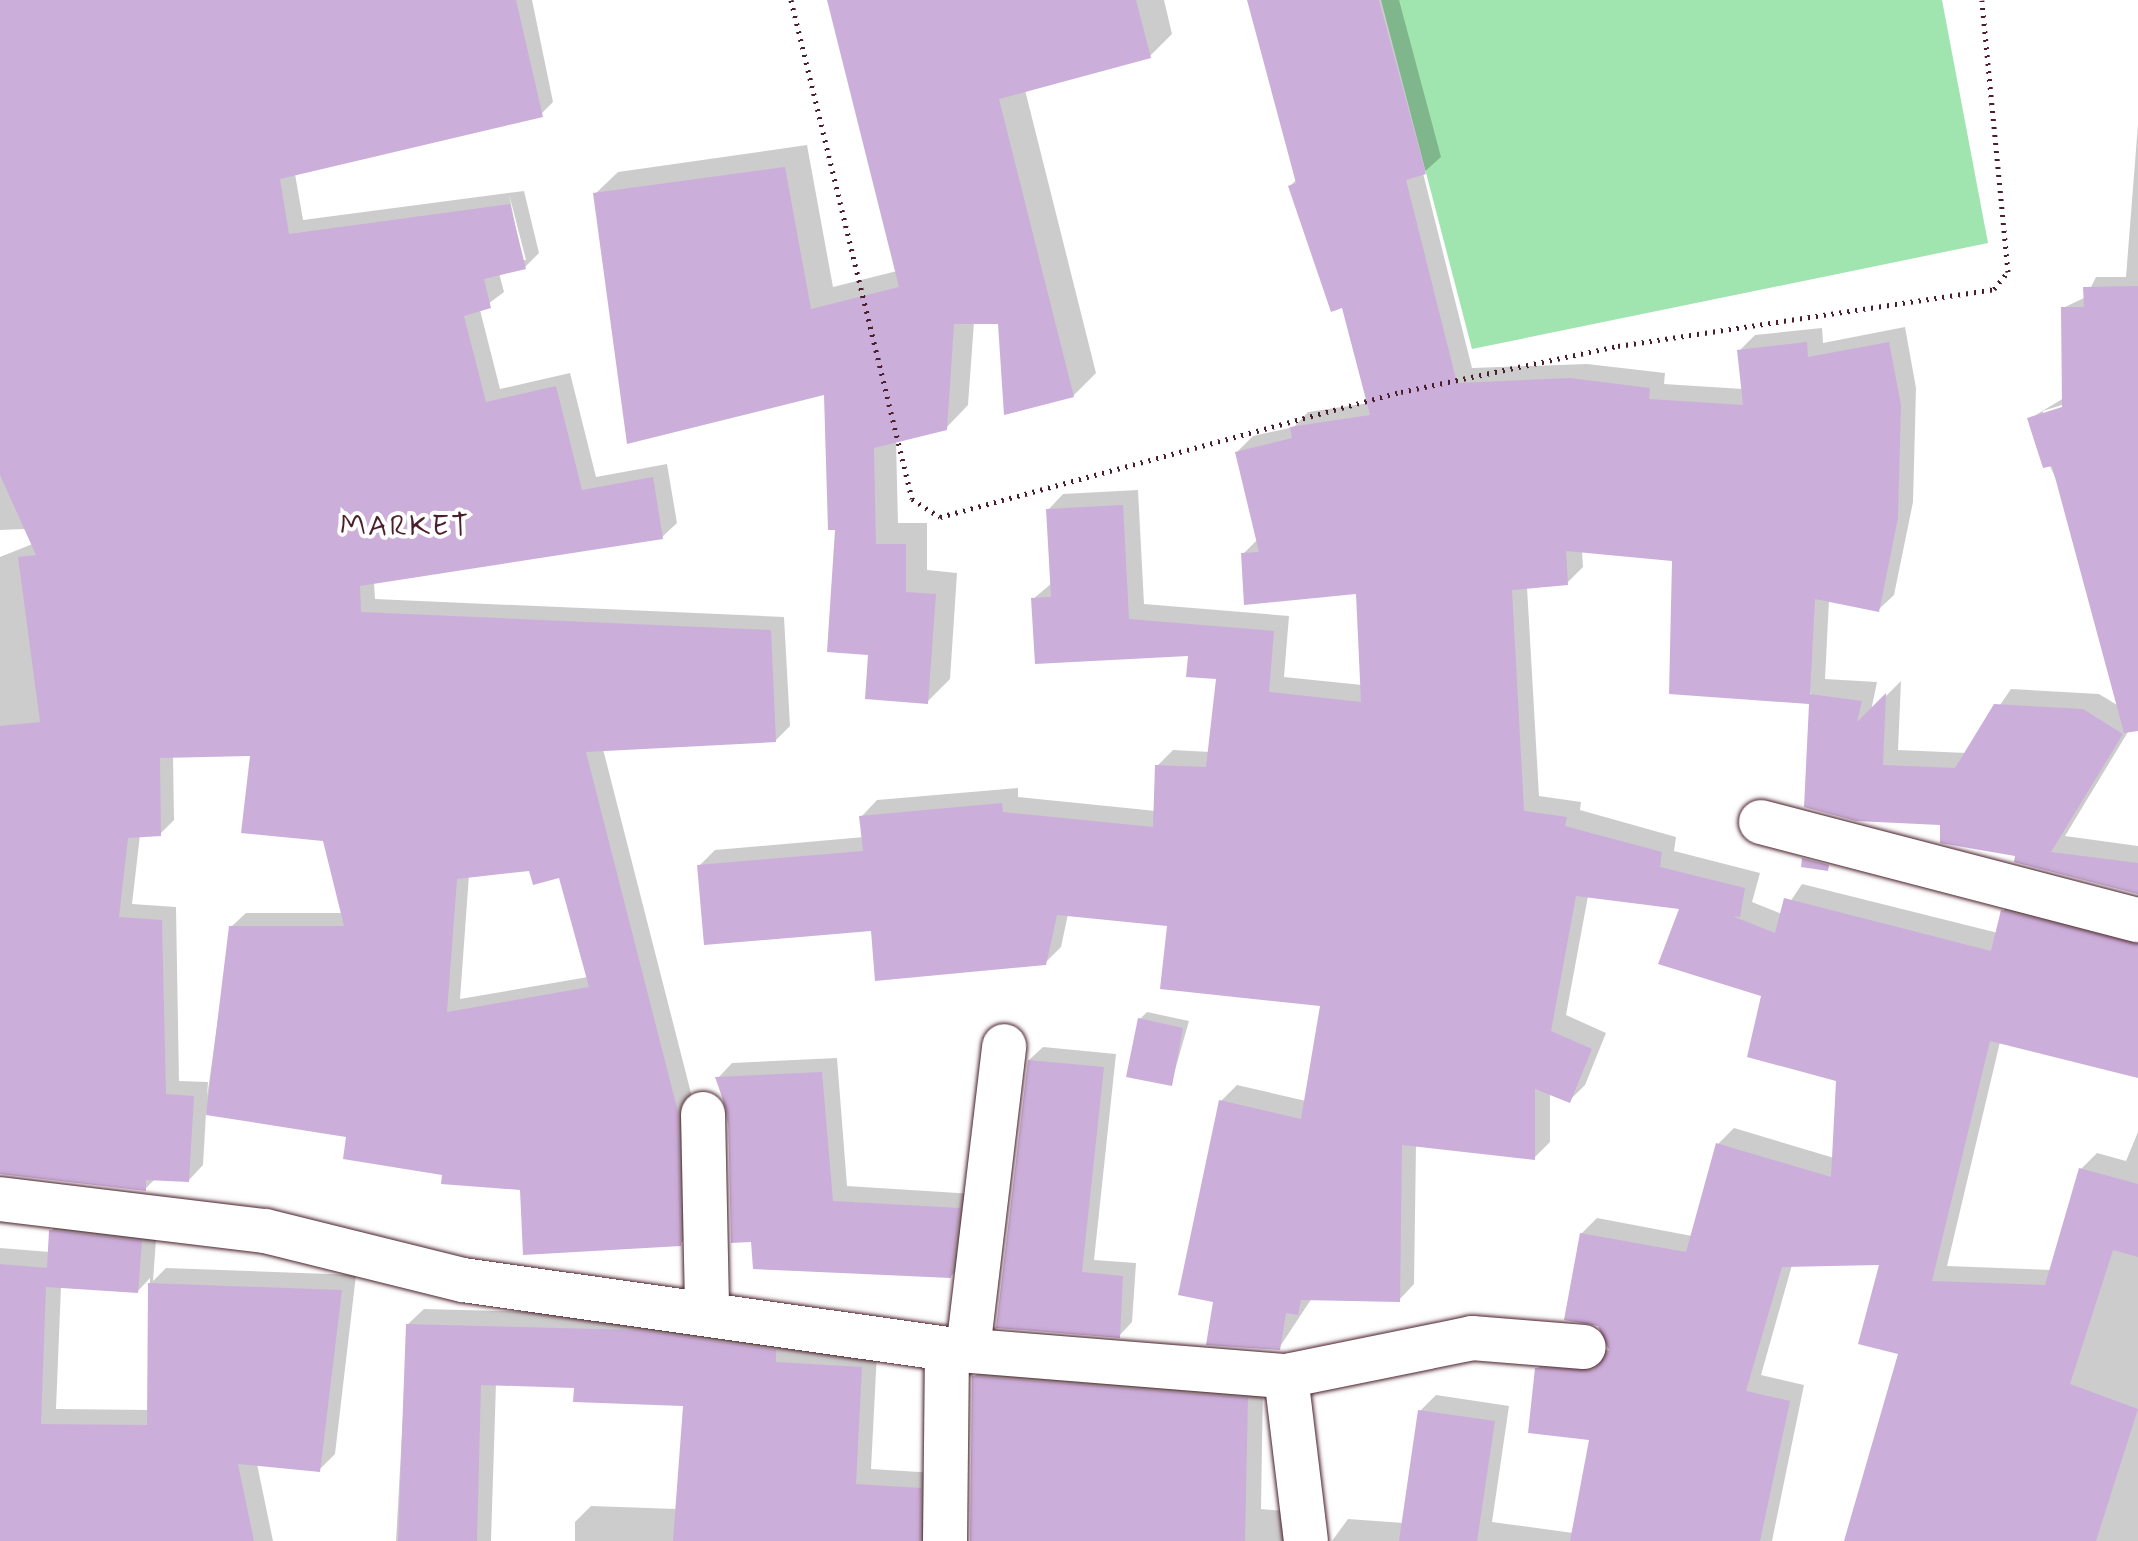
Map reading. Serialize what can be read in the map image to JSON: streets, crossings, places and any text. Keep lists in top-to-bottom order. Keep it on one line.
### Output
{"districts":["MARKET"]}
